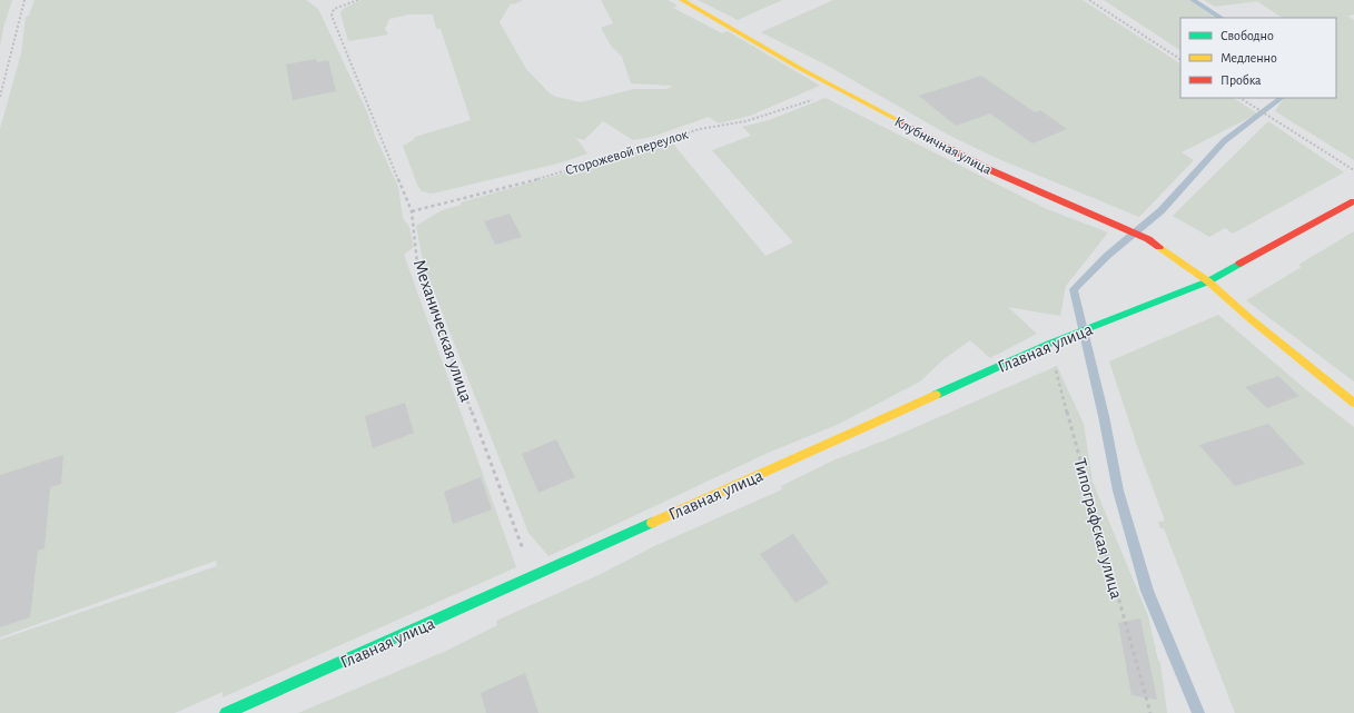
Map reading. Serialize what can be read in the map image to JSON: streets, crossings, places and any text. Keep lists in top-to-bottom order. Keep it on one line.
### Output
{"streets":{"street":["Клубничная улица","Главная улица"],"path":["Сторожевой переулок","Механическая улица","Типографская улица"]},"crossings":[["Клубничная улица","Сторожевой переулок"],["Клубничная улица","Главная улица"],["Сторожевой переулок","Механическая улица"],["Механическая улица","Главная улица"],["Главная улица","Типографская улица"]],"legend":["Свободно","Медленно","Пробка"]}
